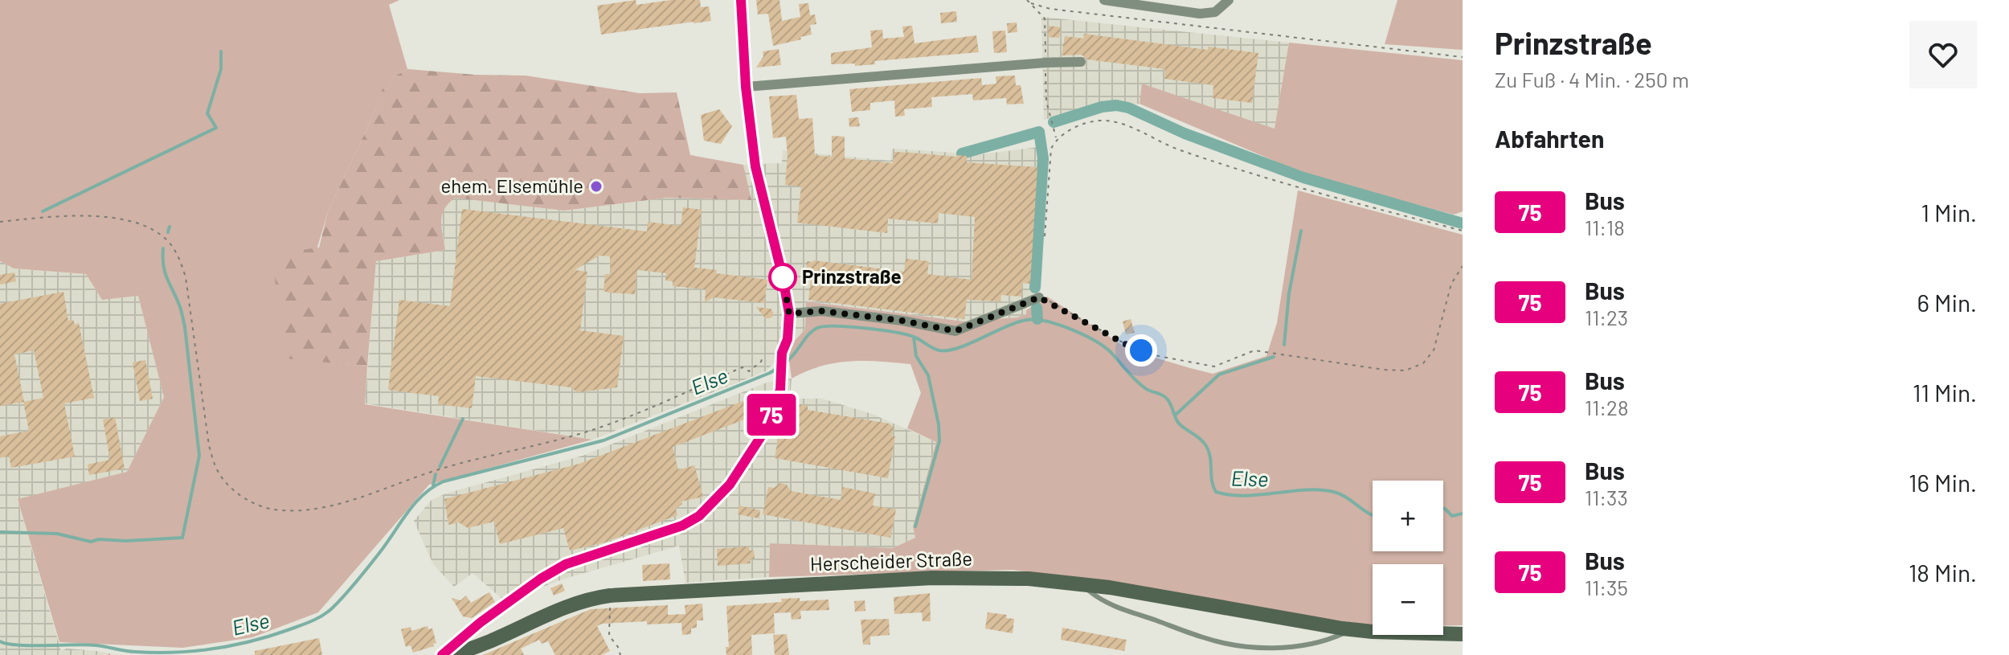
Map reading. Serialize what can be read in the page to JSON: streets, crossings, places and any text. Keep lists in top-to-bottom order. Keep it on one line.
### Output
{"streets":{"main road":["Herscheider Straße"]},"water":["Else"],"places":["ehem. Elsemühle","Prinzstraße"],"lines":["bus line 75"],"page":{"on_map":"75","heading":[["Prinzstraße","Zu Fuß · 4 Min. · 250 m"],"Abfahrten"],"list":[{"mark":"75","name":"Bus","note":"11:18","value":"1 Min."},{"mark":"75","name":"Bus","note":"11:23","value":"6 Min."},{"mark":"75","name":"Bus","note":"11:28","value":"11 Min."},{"mark":"75","name":"Bus","note":"11:33","value":"16 Min."},{"mark":"75","name":"Bus","note":"11:35","value":"18 Min."}],"map_buttons":["+","−"]}}
